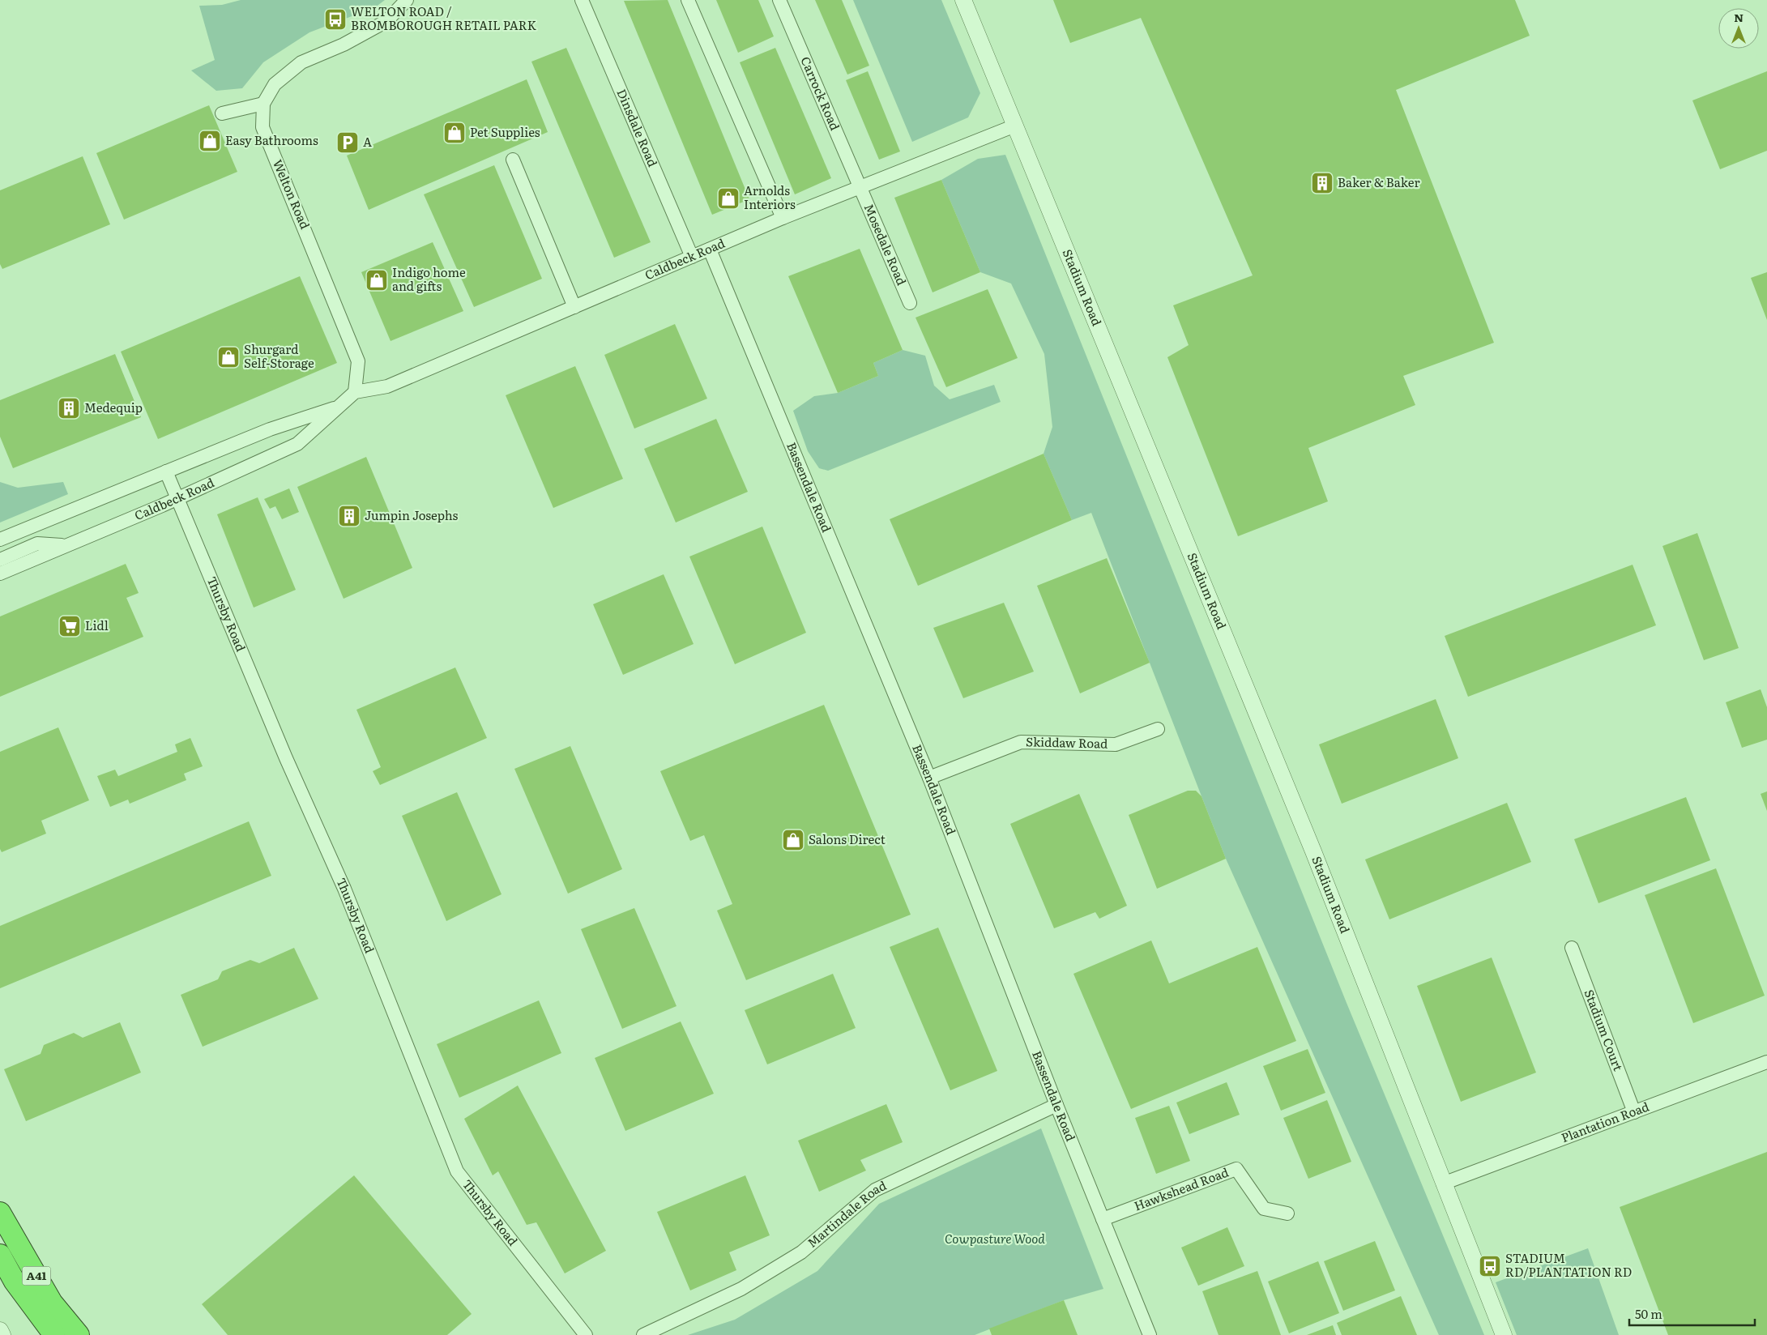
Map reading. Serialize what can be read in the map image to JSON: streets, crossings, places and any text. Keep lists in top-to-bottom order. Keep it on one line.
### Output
{"streets":{"highway":["A41"],"street":["Carrock Road","Dinsdale Road","Welton Road","Mosedale Road","Caldbeck Road","Stadium Road","Bassendale Road","Thursby Road","Skiddaw Road","Stadium Court","Plantation Road","Hawkshead Road","Martindale Road"]},"crossings":[["Carrock Road","Mosedale Road"],["Carrock Road","Caldbeck Road"],["Dinsdale Road","Caldbeck Road"],["Welton Road","Caldbeck Road"],["Mosedale Road","Caldbeck Road"],["Caldbeck Road","Stadium Road"],["Caldbeck Road","Bassendale Road"],["Caldbeck Road","Thursby Road"],["Stadium Road","Plantation Road"],["Bassendale Road","Skiddaw Road"],["Bassendale Road","Hawkshead Road"],["Bassendale Road","Martindale Road"],["Stadium Court","Plantation Road"]],"parks":["Cowpasture Wood"],"places":{"bus stop":["WELTON ROAD / BROMBOROUGH RETAIL PARK","STADIUM RD/PLANTATION RD"],"shop":["Pet Supplies","Easy Bathrooms","Arnolds Interiors","Indigo home and gifts","Shurgard Self-Storage","Salons Direct"],"parking":["A"],"building":["Baker & Baker","Medequip","Jumpin Josephs"],"supermarket":["Lidl"]},"scale_bar":"50 m","north":"top"}
